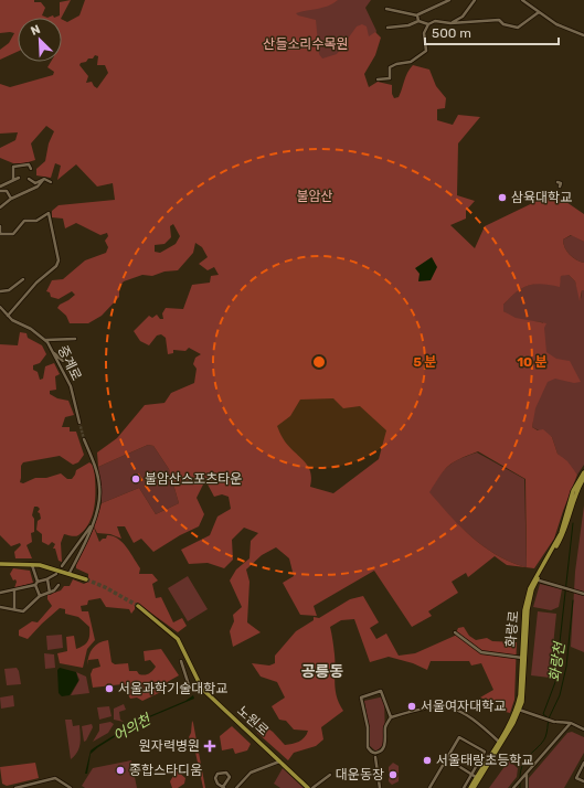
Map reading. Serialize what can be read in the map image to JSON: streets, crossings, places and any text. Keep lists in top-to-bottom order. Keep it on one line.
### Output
{"streets":{"main road":["화랑로","노원로"],"street":["중계로"]},"districts":["공릉동"],"water":["화랑천","어의천"],"parks":["산들소리수목원","불암산"],"places":{"other":["삼육대학교","불암산스포츠타운","서울과학기술대학교","서울여자대학교","서울태랑초등학교","종합스타디움","대운동장"],"health":["원자력병원"]},"scale_bar":"500 m","north":"top left","rings":["5 분","10 분"]}
